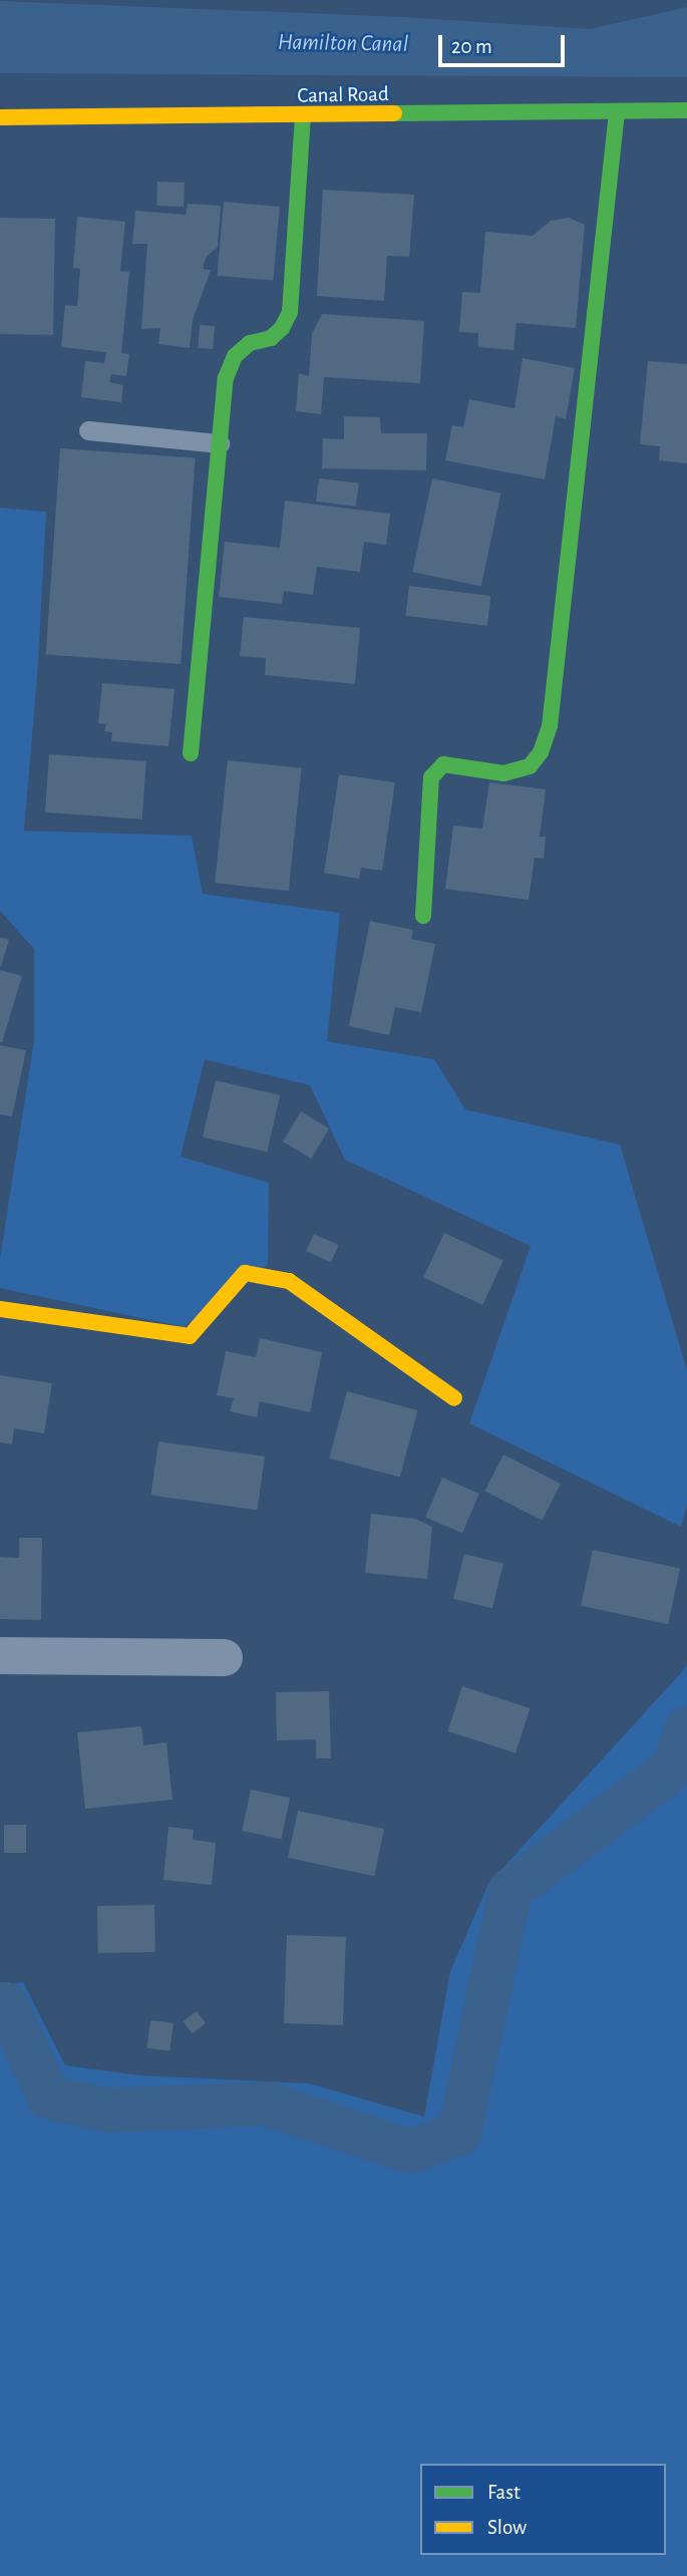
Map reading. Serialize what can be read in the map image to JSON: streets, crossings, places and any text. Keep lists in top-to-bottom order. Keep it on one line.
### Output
{"streets":{"street":["Canal Road"]},"water":["Hamilton Canal"],"legend":["Fast","Slow"],"scale_bar":"20 m"}
